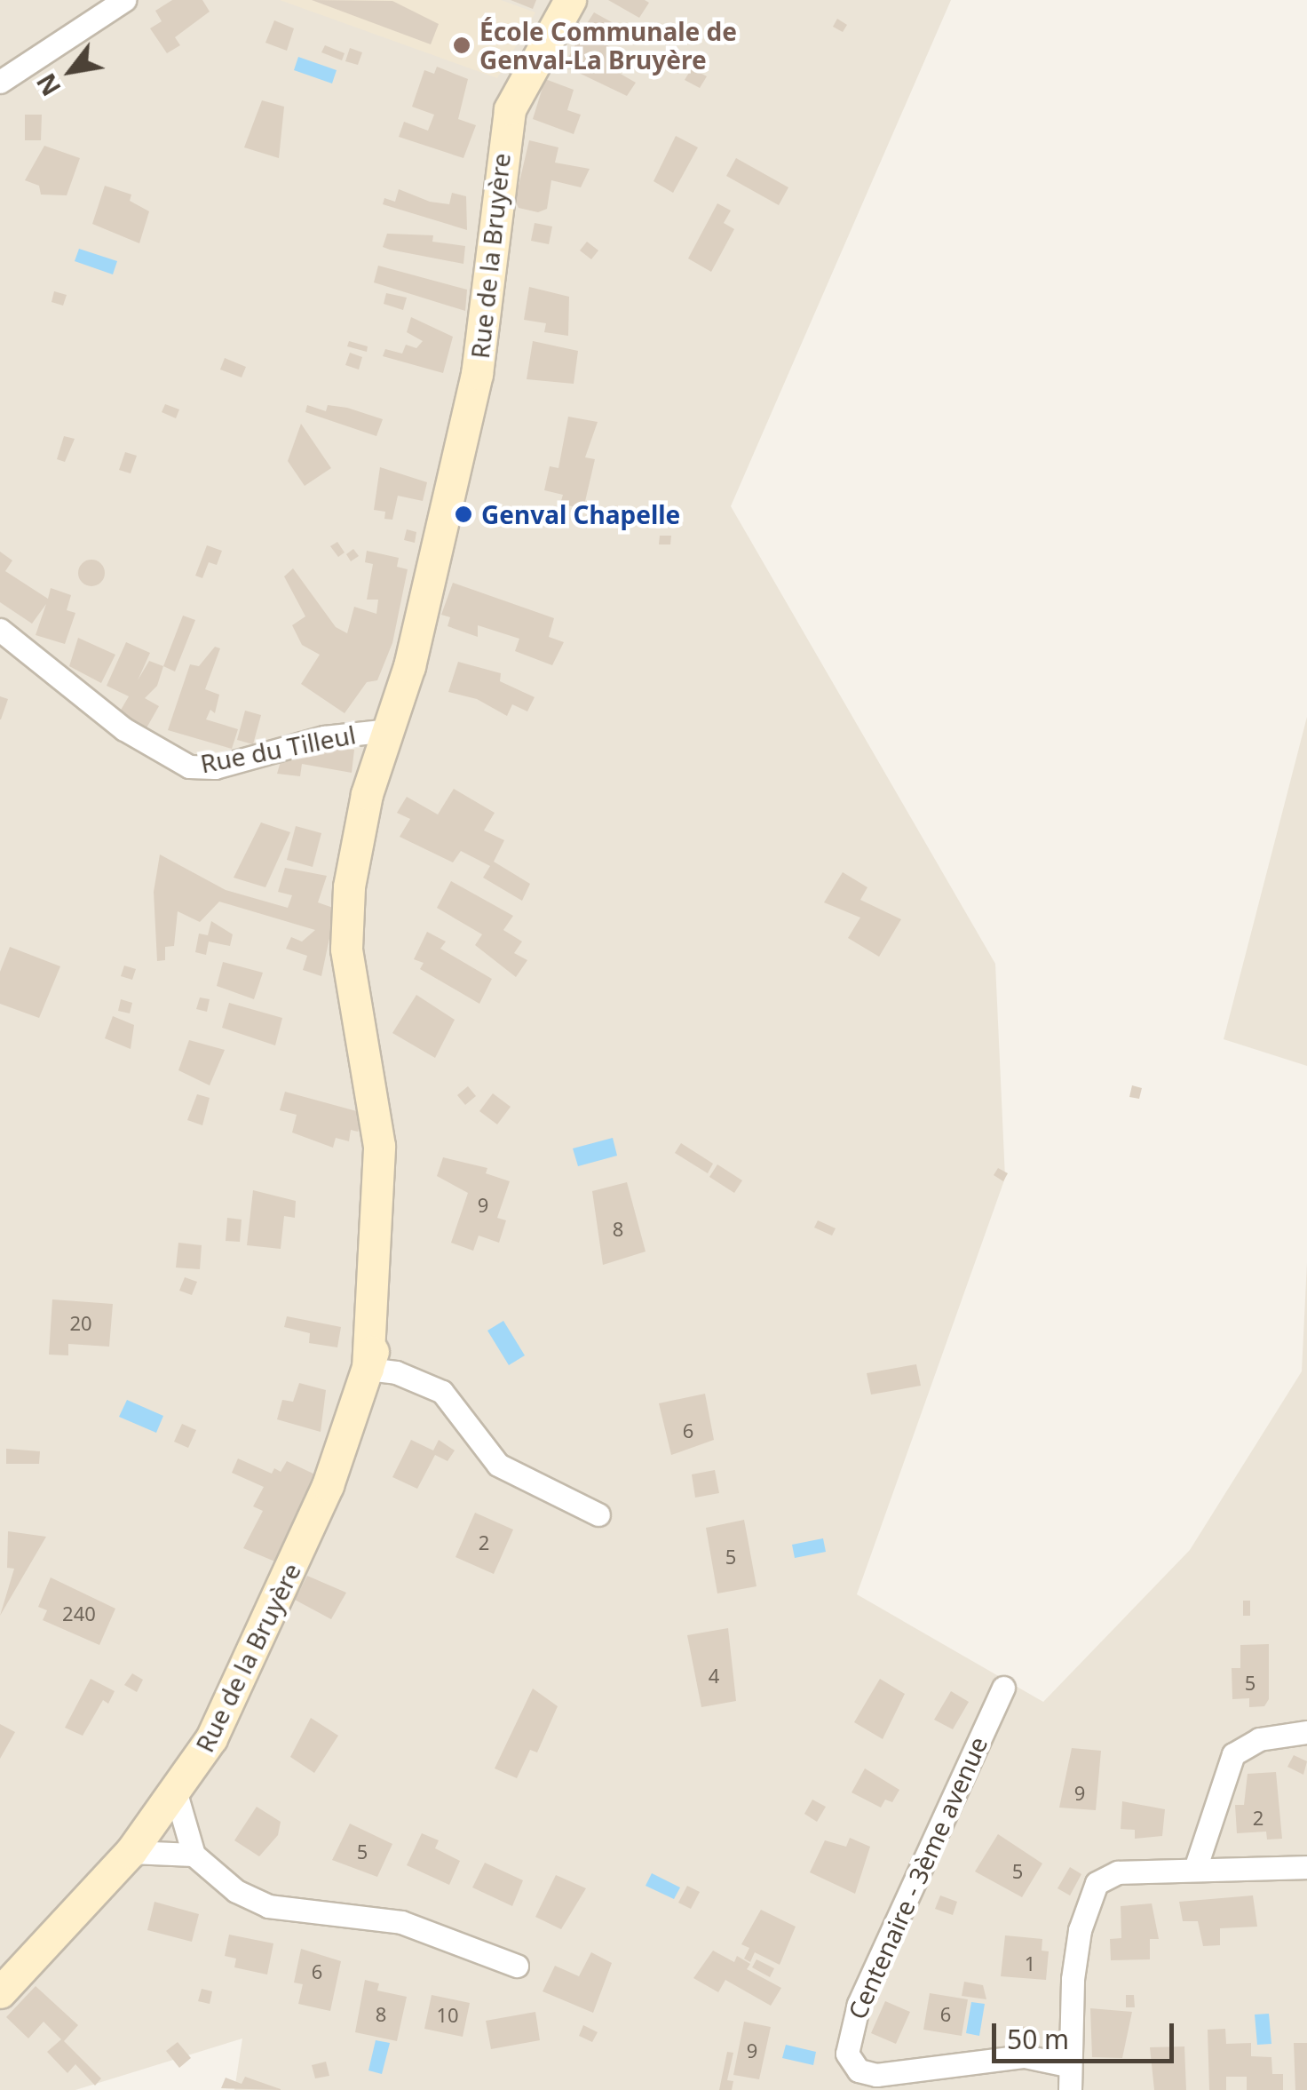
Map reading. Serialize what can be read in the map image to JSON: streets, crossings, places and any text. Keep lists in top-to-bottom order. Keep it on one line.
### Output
{"streets":{"main road":["Rue de la Bruyère"],"street":["Rue du Tilleul","Centenaire - 3ème avenue"]},"crossings":[["Rue de la Bruyère","Rue du Tilleul"]],"places":["École Communale de Genval-La Bruyère","Genval Chapelle"],"house_numbers":["9","8","20","6","2","5","240","4","5","9","2","5","5","1","6","8","6","10","9"],"scale_bar":"50 m","north":"bottom left"}
